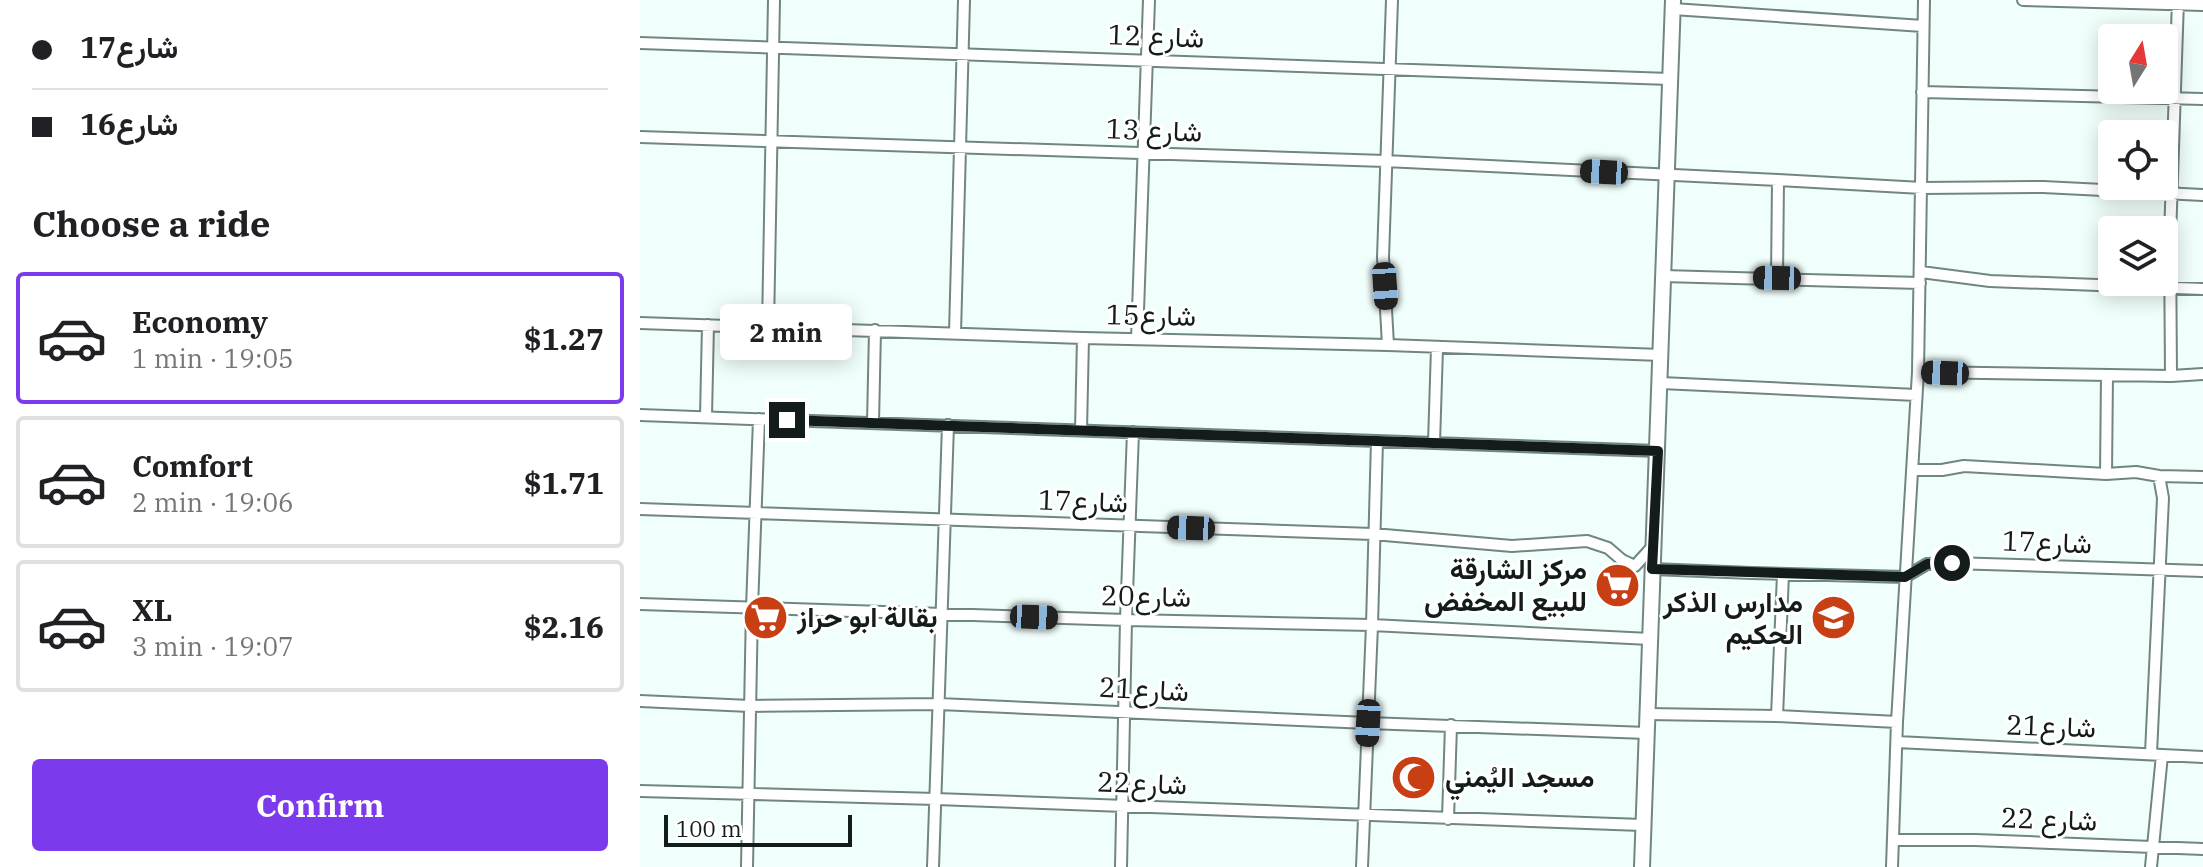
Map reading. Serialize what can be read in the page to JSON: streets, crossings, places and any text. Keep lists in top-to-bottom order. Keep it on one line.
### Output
{"streets":{"street":["شارع 12","شارع 13","شارع15","شارع17","شارع20","شارع21","شارع22","شارع 22"]},"places":{"supermarket":["مركز الشارقة للبيع المخفض","بقالة ابو حراز"],"school or university":["مدارس الذكر الحكيم"],"mosque":["مسجد اليُمني"]},"scale_bar":"100 m","north":"top","page":{"banner":["شارع17","شارع16"],"heading":"Choose a ride","list":[{"name":"Economy","note":"1 min · 19:05","value":"$1.27"},{"name":"Comfort","note":"2 min · 19:06","value":"$1.71"},{"name":"XL","note":"3 min · 19:07","value":"$2.16"}],"bubble":"2 min","buttons":"Confirm","scale":"100 m"}}
